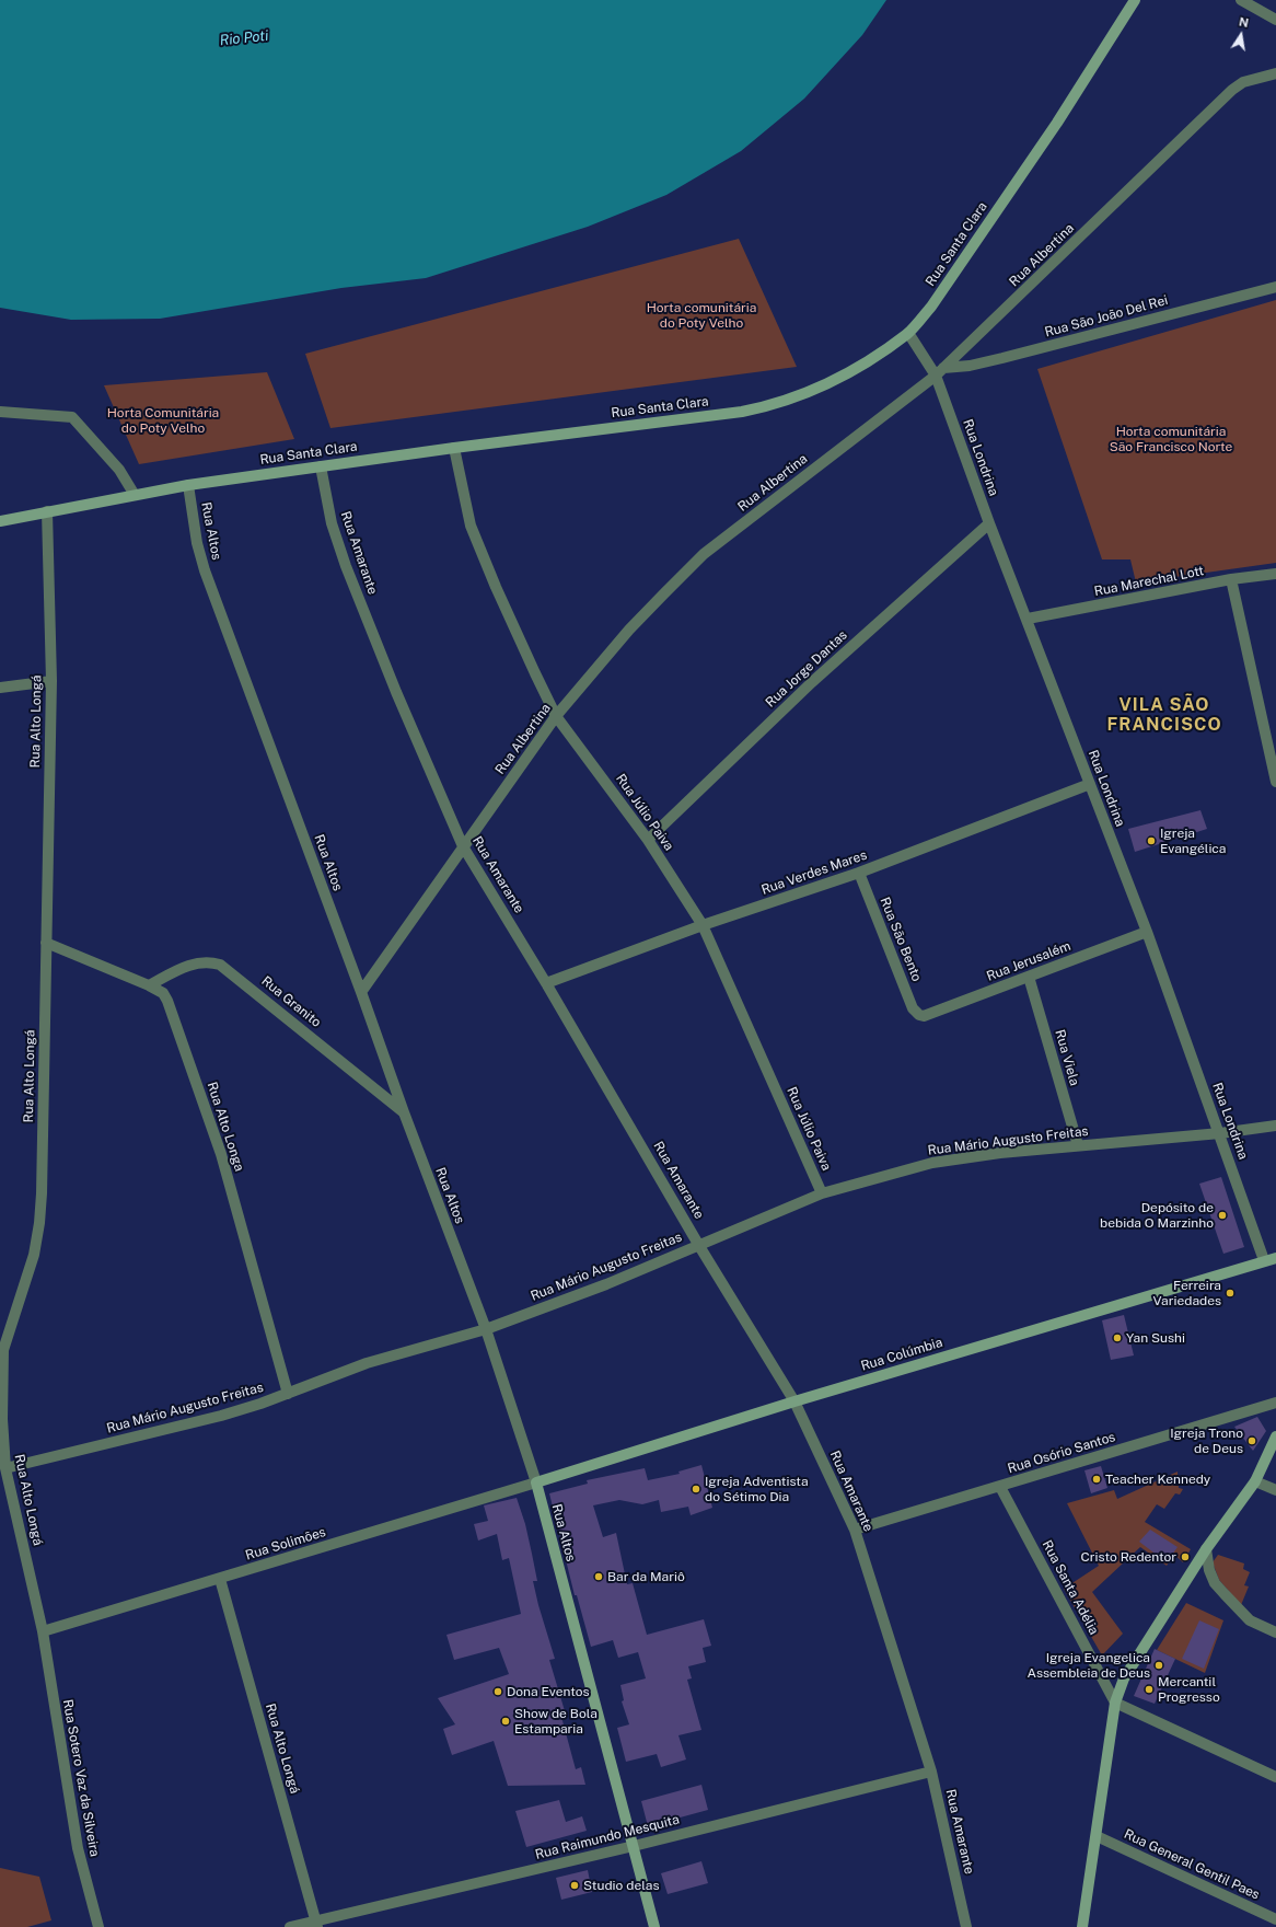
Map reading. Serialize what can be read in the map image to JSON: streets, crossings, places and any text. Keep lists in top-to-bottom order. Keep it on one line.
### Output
{"streets":{"street":["Rua Santa Clara","Rua Albertina","Rua São João Del Rei","Rua Londrina","Rua Altos","Rua Amarante","Rua Marechal Lott","Rua Jorge Dantas","Rua Alto Longá","Rua Júlio Paiva","Rua Verdes Mares","Rua São Bento","Rua Jerusalém","Rua Granito","Rua Viela","Rua Alto Longa","Rua Mário Augusto Freitas","Rua Colúmbia","Rua Osório Santos","Rua Solimões","Rua Santa Adélia","Rua Sotero Vaz da Silveira","Rua Raimundo Mesquita","Rua General Gentil Paes"]},"crossings":[["Rua Santa Clara","Rua Londrina"],["Rua Santa Clara","Rua Altos"],["Rua Santa Clara","Rua Amarante"],["Rua Santa Clara","Rua Alto Longá"],["Rua Santa Clara","Rua Júlio Paiva"],["Rua Albertina","Rua São João Del Rei"],["Rua Albertina","Rua Londrina"],["Rua Albertina","Rua Altos"],["Rua Albertina","Rua Amarante"],["Rua Albertina","Rua Júlio Paiva"],["Rua São João Del Rei","Rua Londrina"],["Rua Londrina","Rua Marechal Lott"],["Rua Londrina","Rua Jorge Dantas"],["Rua Londrina","Rua Verdes Mares"],["Rua Londrina","Rua Jerusalém"],["Rua Londrina","Rua Mário Augusto Freitas"],["Rua Londrina","Rua Colúmbia"],["Rua Altos","Rua Granito"],["Rua Altos","Rua Mário Augusto Freitas"],["Rua Altos","Rua Colúmbia"],["Rua Altos","Rua Solimões"],["Rua Altos","Rua Raimundo Mesquita"],["Rua Amarante","Rua Verdes Mares"],["Rua Amarante","Rua Mário Augusto Freitas"],["Rua Amarante","Rua Colúmbia"],["Rua Amarante","Rua Osório Santos"],["Rua Amarante","Rua Raimundo Mesquita"],["Rua Jorge Dantas","Rua Júlio Paiva"],["Rua Alto Longá","Rua Alto Longa"],["Rua Alto Longá","Rua Mário Augusto Freitas"],["Rua Alto Longá","Rua Solimões"],["Rua Alto Longá","Rua Sotero Vaz da Silveira"],["Rua Alto Longá","Rua Raimundo Mesquita"],["Rua Júlio Paiva","Rua Verdes Mares"],["Rua Júlio Paiva","Rua Mário Augusto Freitas"],["Rua Verdes Mares","Rua São Bento"],["Rua São Bento","Rua Jerusalém"],["Rua Jerusalém","Rua Viela"],["Rua Granito","Rua Alto Longa"],["Rua Viela","Rua Mário Augusto Freitas"],["Rua Alto Longa","Rua Mário Augusto Freitas"],["Rua Colúmbia","Rua Solimões"],["Rua Osório Santos","Rua Santa Adélia"],["Rua Solimões","Rua Sotero Vaz da Silveira"]],"districts":["VILA SÃO FRANCISCO"],"water":["Rio Poti"],"parks":["Horta comunitária do Poty Velho","Horta Comunitária do Poty Velho","Horta comunitária São Francisco Norte"],"places":["Igreja Evangélica","Depósito de bebida O Marzinho","Ferreira Variedades","Yan Sushi","Igreja Trono de Deus","Teacher Kennedy","Igreja Adventista do Sétimo Dia","Cristo Redentor","Bar da Mariô","Igreja Evangelica Assembleia de Deus","Mercantil Progresso","Dona Eventos","Show de Bola Estamparia","Studio delas"],"north":"top"}
